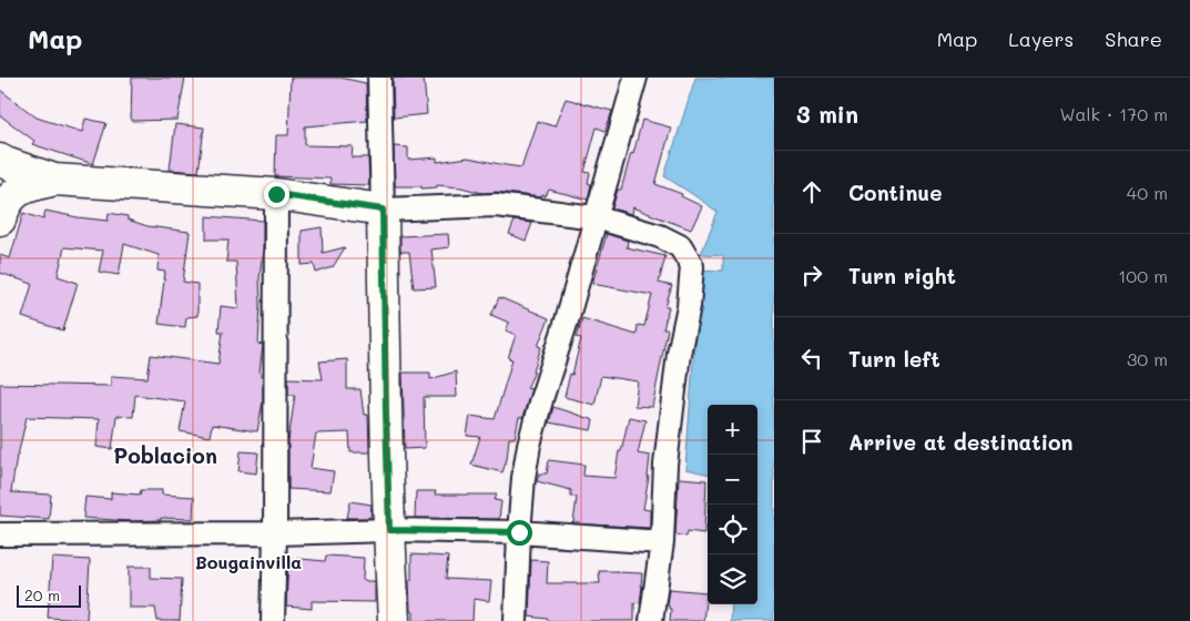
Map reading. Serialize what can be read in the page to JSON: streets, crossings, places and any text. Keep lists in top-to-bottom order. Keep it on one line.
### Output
{"districts":["Poblacion","Bougainvilla"],"scale_bar":"20 m","page":{"header":"Map","nav":["Map","Layers","Share"],"heading":["3 min","Walk · 170 m"],"list":[["Continue","40 m"],["Turn right","100 m"],["Turn left","30 m"],"Arrive at destination"],"map_buttons":["+","−"],"scale":"20 m"}}
